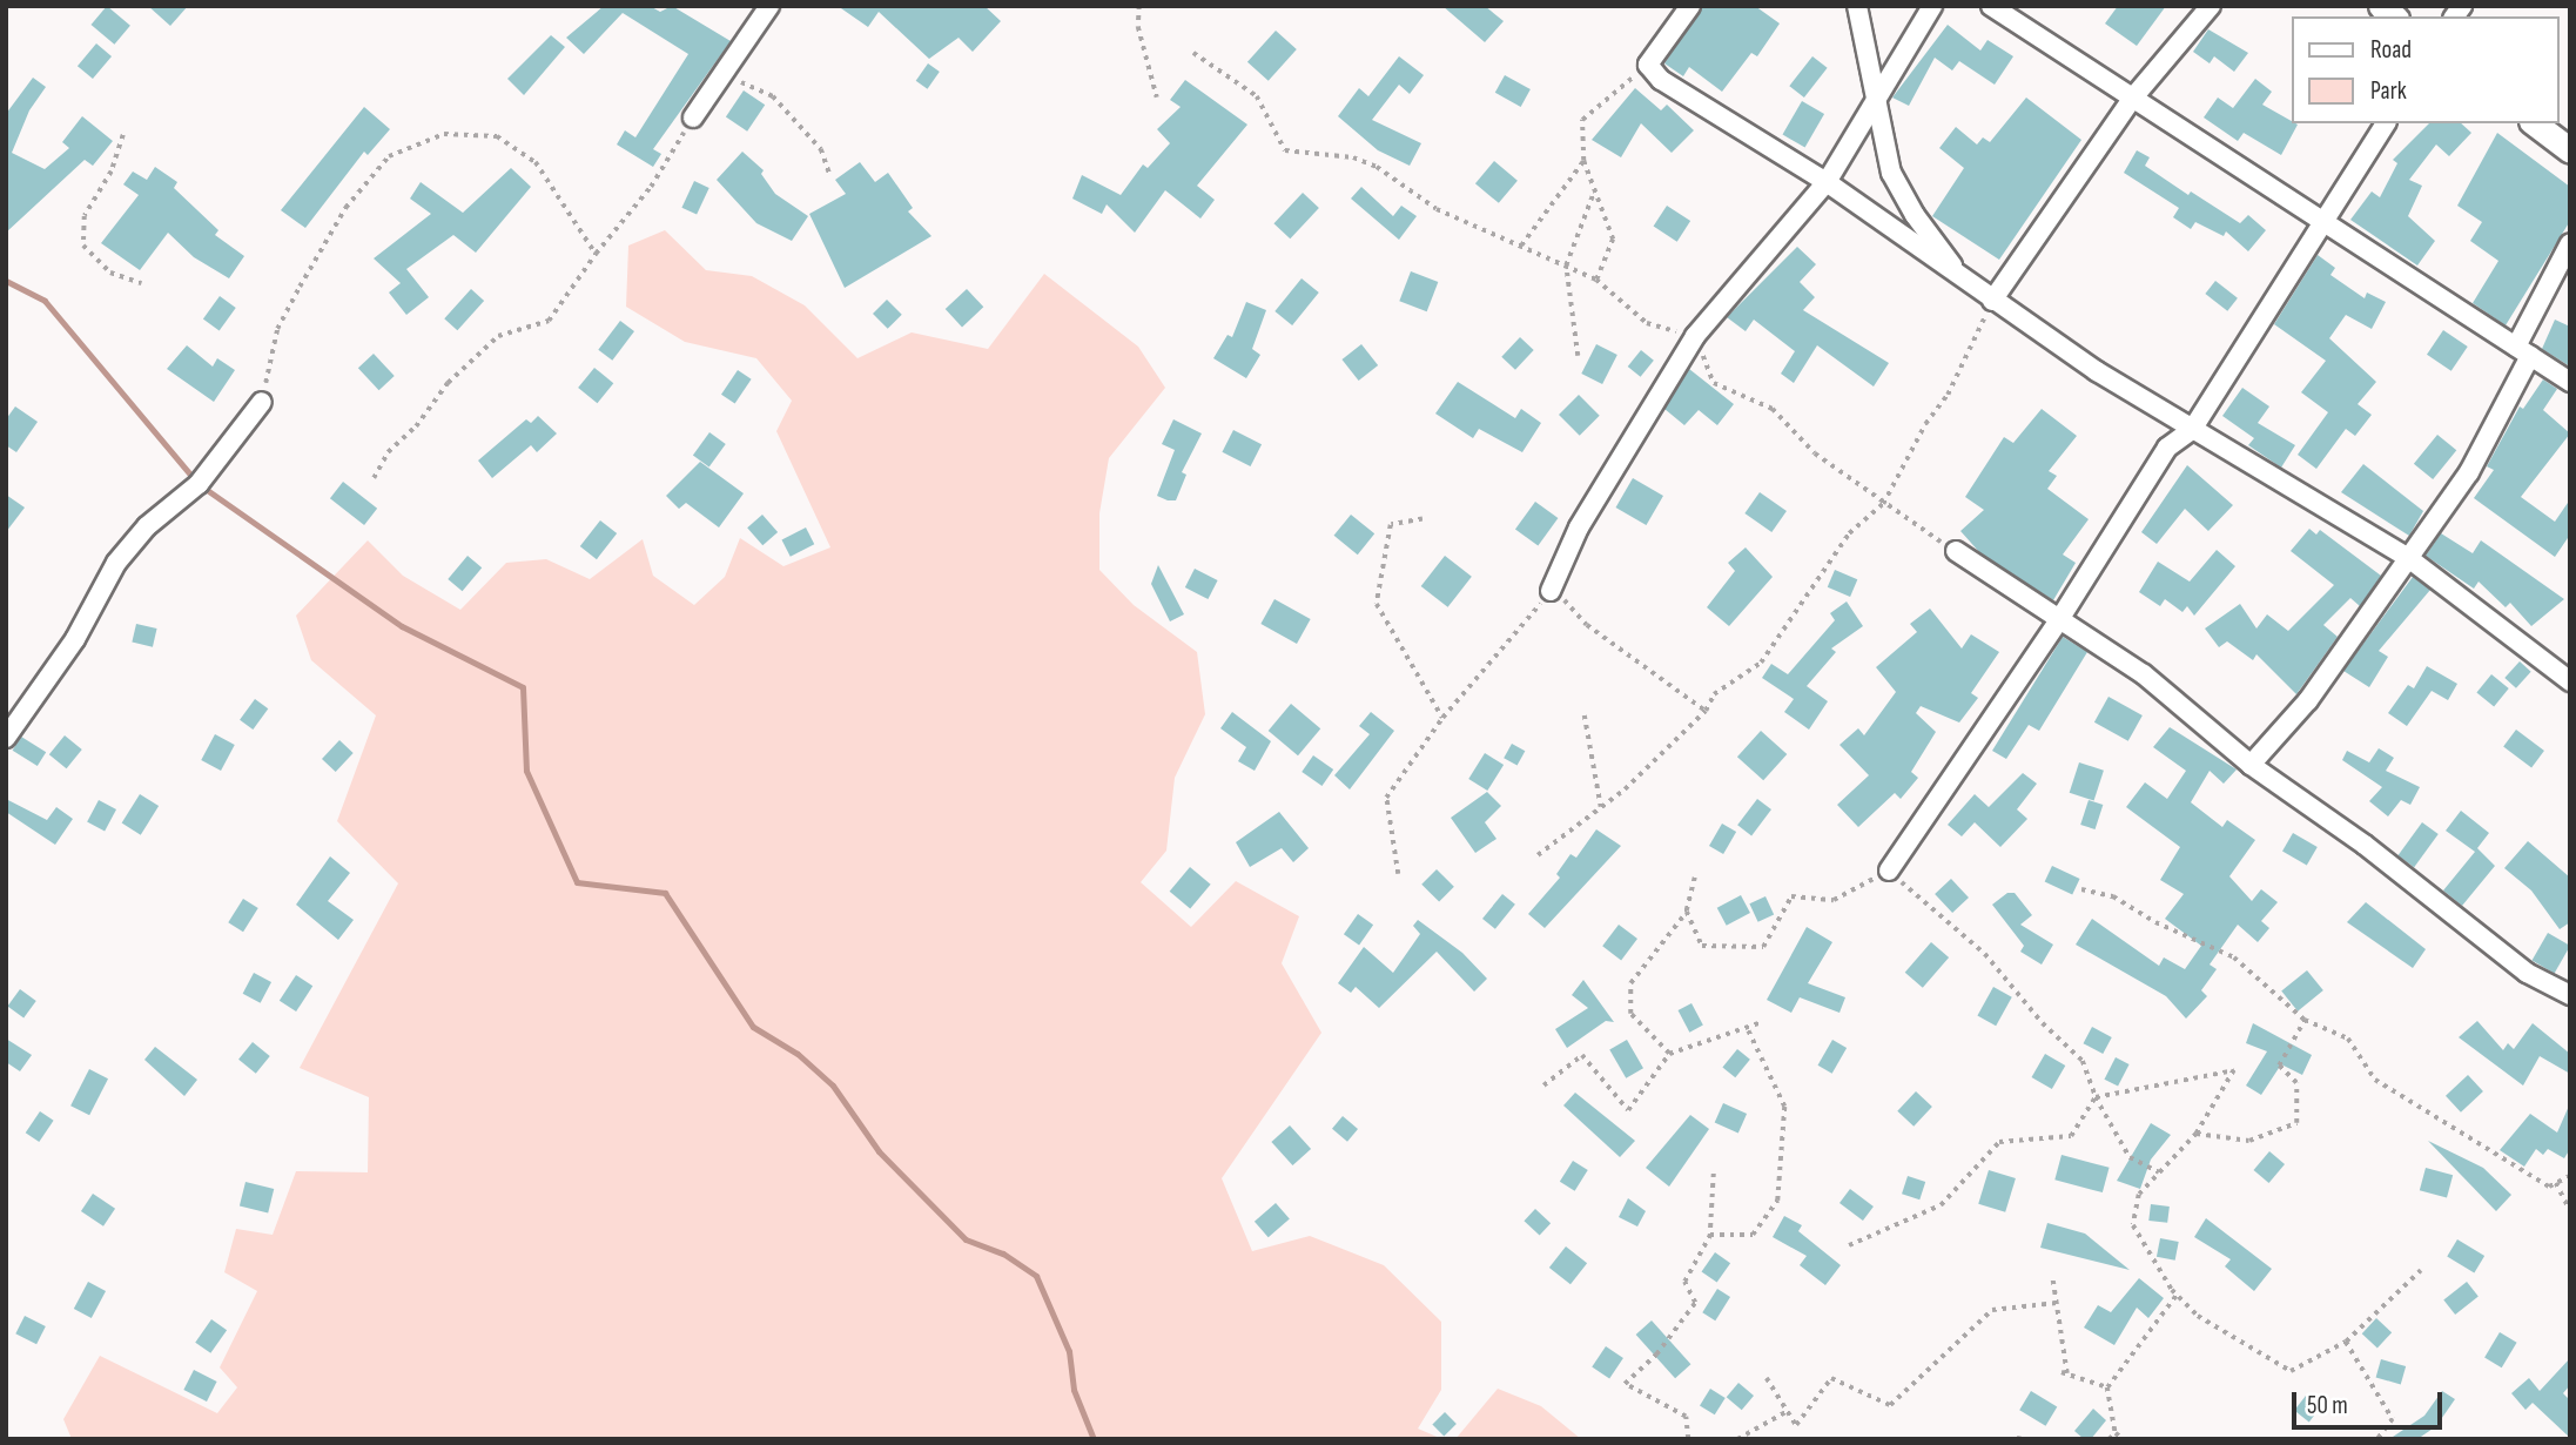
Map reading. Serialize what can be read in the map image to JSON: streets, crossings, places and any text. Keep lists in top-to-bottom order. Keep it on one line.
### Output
{"legend":["Road","Park"],"scale_bar":"50 m"}
